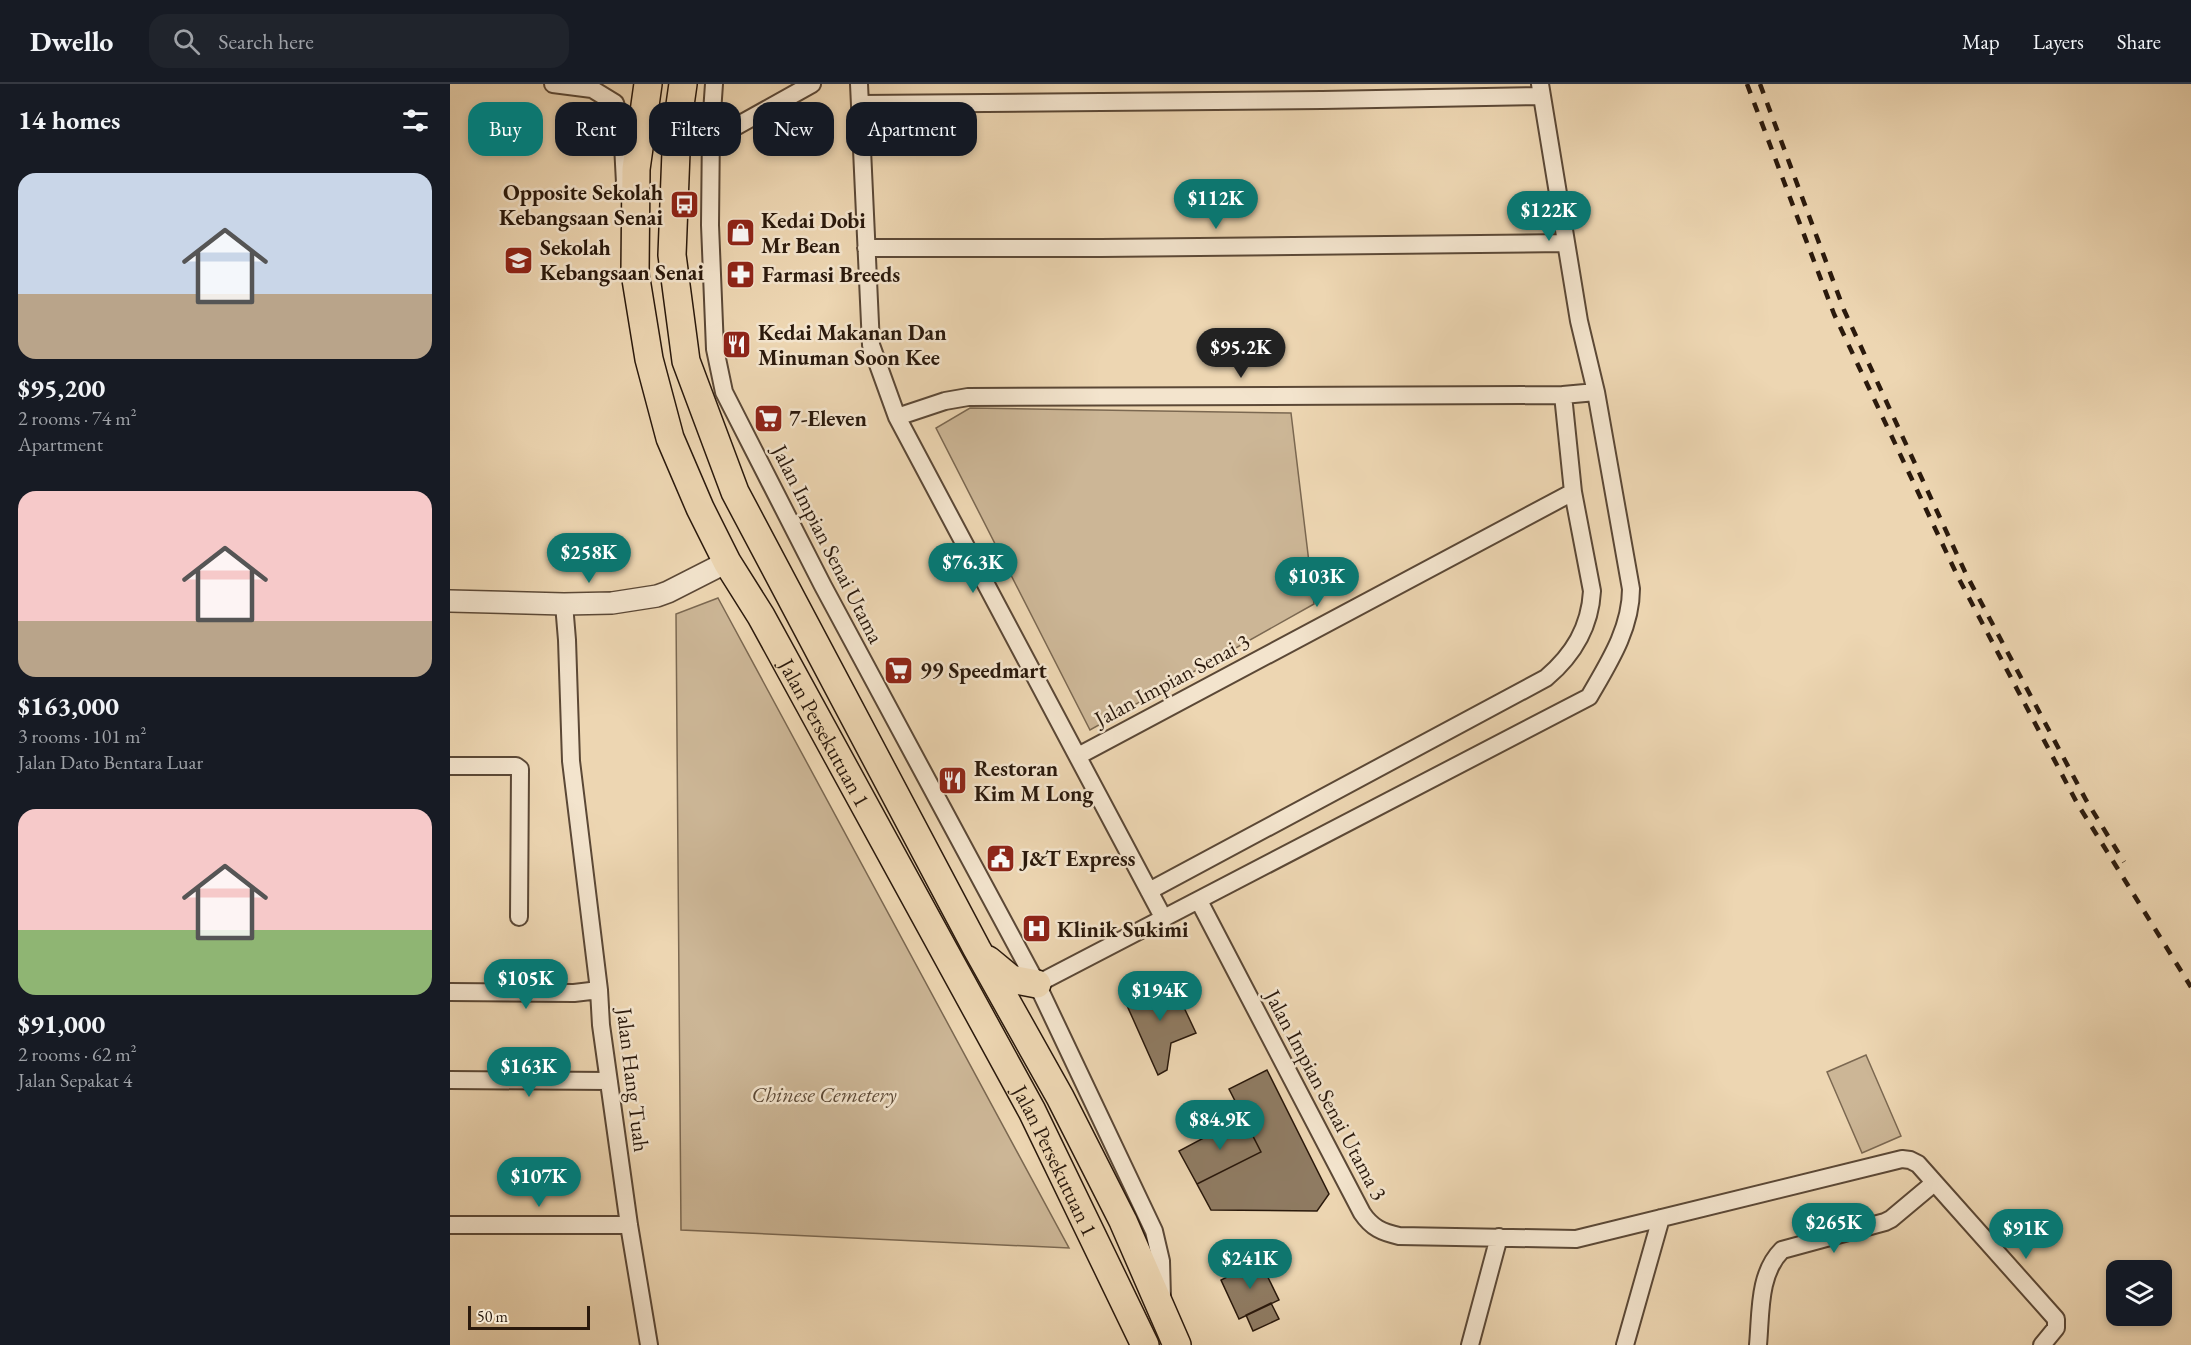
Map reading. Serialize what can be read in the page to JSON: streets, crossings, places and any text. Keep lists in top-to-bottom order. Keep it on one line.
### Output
{"streets":{"highway":["Jalan Persekutuan 1"],"street":["Jalan Impian Senai Utama","Jalan Impian Senai 3","Jalan Hang Tuah","Jalan Impian Senai Utama 3"]},"crossings":[["Jalan Impian Senai Utama","Jalan Persekutuan 1"]],"parks":["Chinese Cemetery"],"places":{"bus stop":["Opposite Sekolah Kebangsaan Senai"],"shop":["Kedai Dobi Mr Bean"],"school or university":["Sekolah Kebangsaan Senai"],"pharmacy":["Farmasi Breeds"],"restaurant":["Kedai Makanan Dan Minuman Soon Kee","Restoran Kim M Long"],"supermarket":["7-Eleven","99 Speedmart"],"public building":["J&T Express"],"hospital":["Klinik Sukimi"]},"scale_bar":"50 m","page":{"header":"Dwello","search":"Search here","nav":["Map","Layers","Share"],"heading":"14 homes","chip":["Buy","Rent","Filters","New","Apartment"],"list":[{"name":"$95,200","note":"2 rooms · 74 m² · Apartment"},{"name":"$163,000","note":"3 rooms · 101 m² · Jalan Dato Bentara Luar"},{"name":"$91,000","note":"2 rooms · 62 m² · Jalan Sepakat 4"}],"price":["$112K","$122K","$95.2K","$258K","$76.3K","$103K","$105K","$194K","$163K","$84.9K","$107K","$265K","$91K","$241K"],"scale":"50 m"}}
